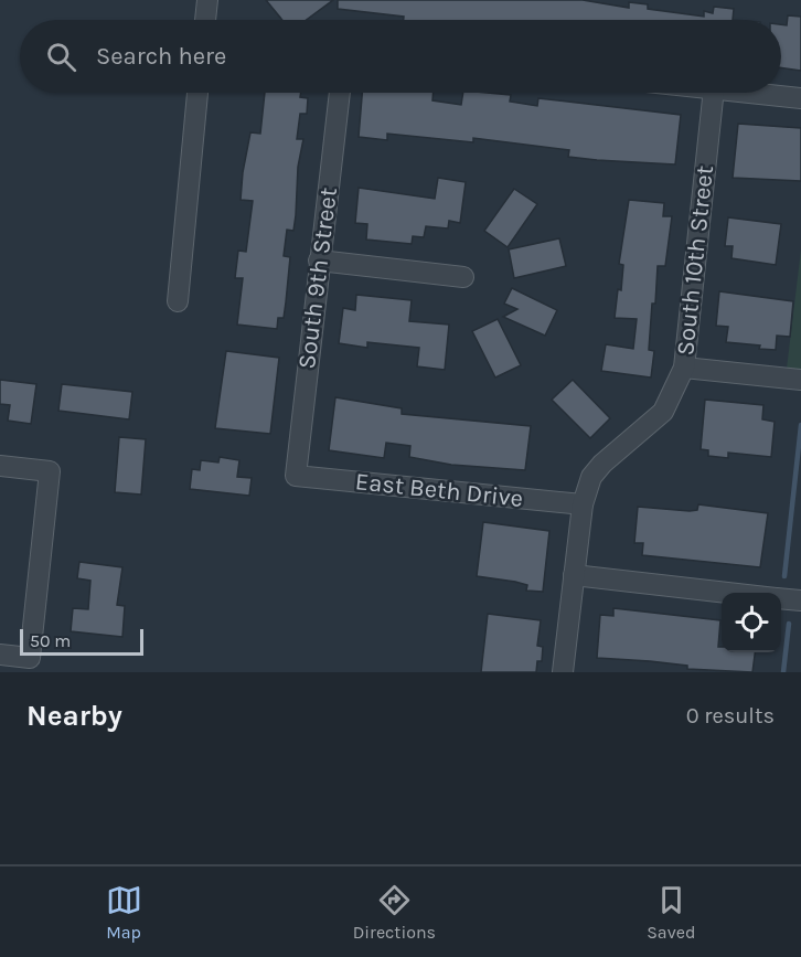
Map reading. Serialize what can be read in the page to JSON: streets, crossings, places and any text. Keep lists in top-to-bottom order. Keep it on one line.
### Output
{"streets":{"street":["South 10th Street","South 9th Street","East Beth Drive"]},"crossings":[["South 10th Street","East Beth Drive"],["South 9th Street","East Beth Drive"]],"scale_bar":"50 m","page":{"search":"Search here","scale":"50 m","heading":["Nearby","0 results"],"nav":["Map","Directions","Saved"]}}
